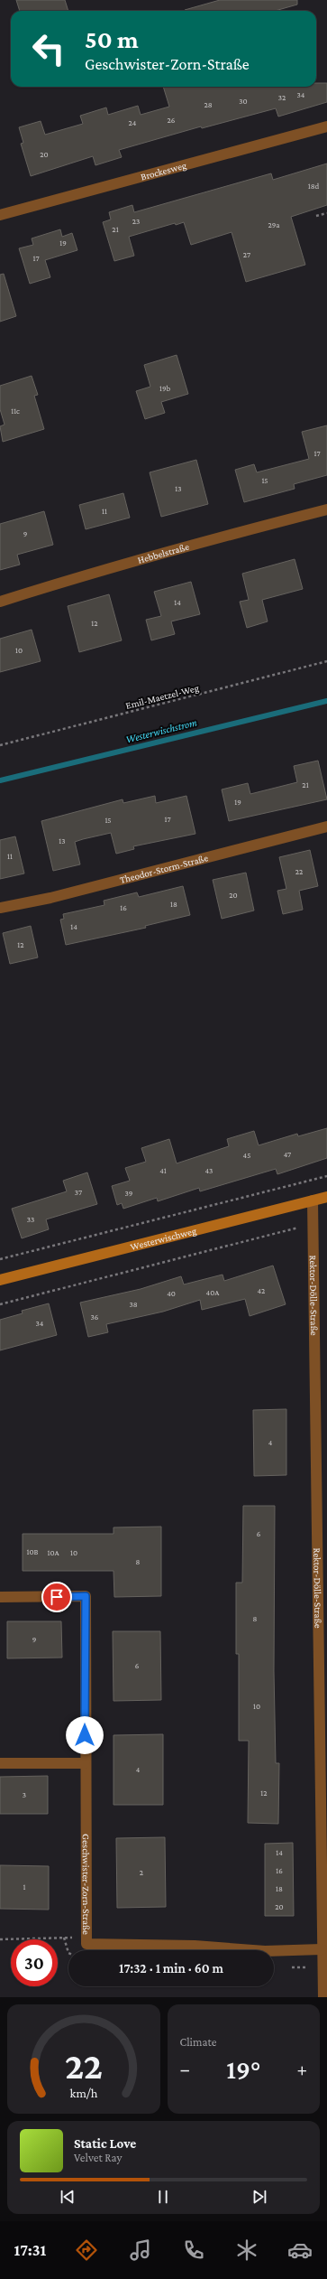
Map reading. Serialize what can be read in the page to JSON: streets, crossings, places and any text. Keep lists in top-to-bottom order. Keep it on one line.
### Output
{"streets":{"street":["Brockesweg","Hebbelstraße","Theodor-Storm-Straße","Westerwischweg","Rektor-Dölle-Straße","Geschwister-Zorn-Straße"],"path":["Emil-Maetzel-Weg"]},"crossings":[["Westerwischweg","Rektor-Dölle-Straße"],["Rektor-Dölle-Straße","Geschwister-Zorn-Straße"]],"water":["Westerwischstrom"],"house_numbers":["34","32","30","28","26","24","20","18d","23","29a","21","19","27","17","19b","11c","17","15","13","11","9","14","12","10","21","19","17","15","13","11","22","20","18","16","14","12","47","45","41","43","37","39","33","42","40A","40","38","36","34","4","6","10B","10A","10","8","8","9","6","10","4","12","3","14","16","2","1","18","20"],"page":{"turn":["50 m","Geschwister-Zorn-Straße"],"limit":"30","trip":"17:32 · 1 min · 60 m","tile":"Climate","heat":["−","19°","+"],"song":["Static Love","Velvet Ray"],"tabs":"17:31","gauge":["22","km/h"]}}
